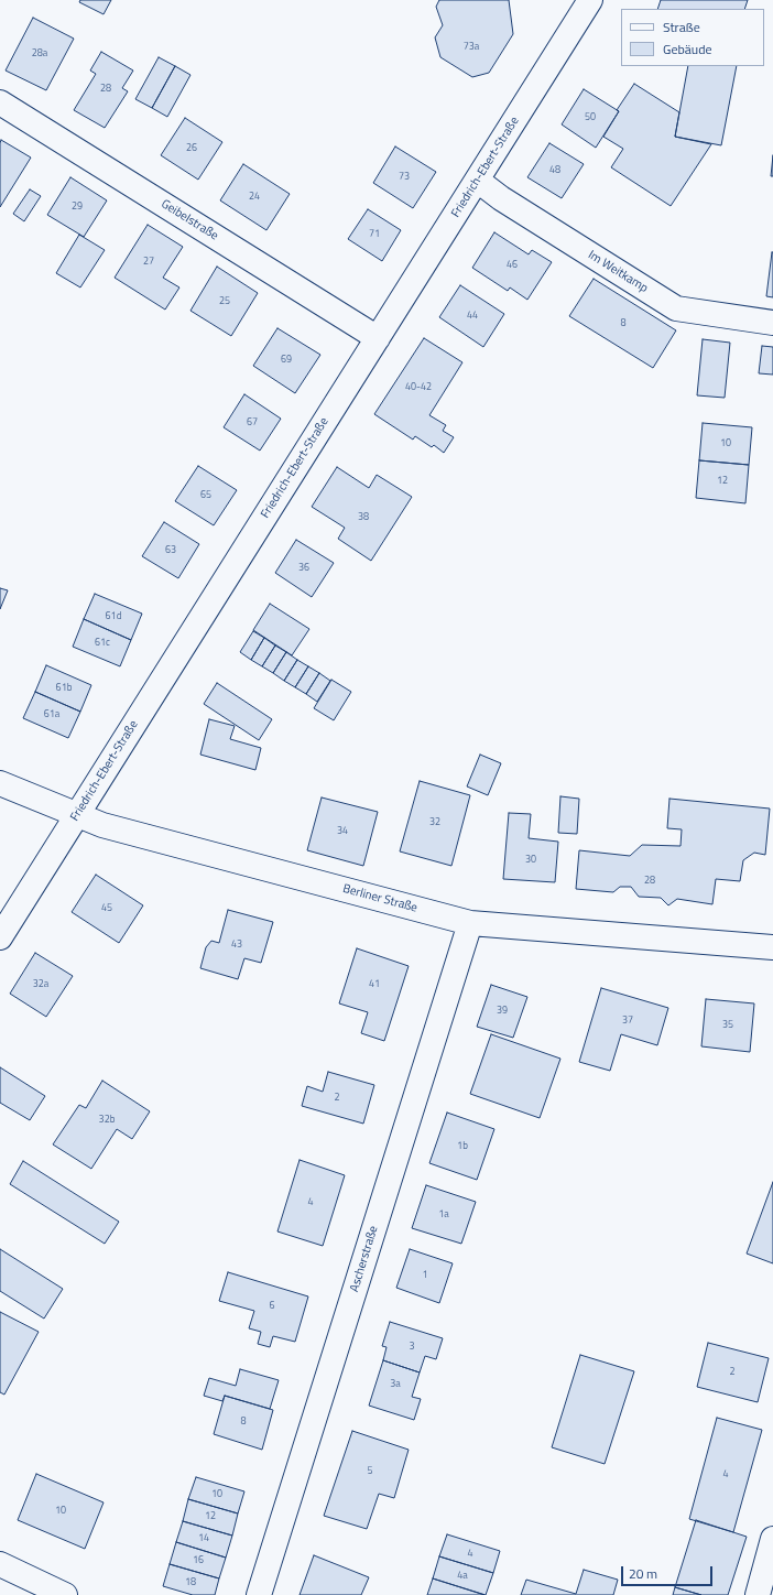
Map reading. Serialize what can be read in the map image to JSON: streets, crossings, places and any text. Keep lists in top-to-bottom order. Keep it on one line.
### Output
{"streets":{"street":["Friedrich-Ebert-Straße","Geibelstraße","Im Weitkamp","Berliner Straße","Ascherstraße"]},"crossings":[["Friedrich-Ebert-Straße","Geibelstraße"],["Friedrich-Ebert-Straße","Im Weitkamp"],["Friedrich-Ebert-Straße","Berliner Straße"],["Berliner Straße","Ascherstraße"]],"house_numbers":["73a","28a","28","50","26","48","73","24","29","71","27","46","25","44","8","69","40-42","67","10","12","65","38","63","36","61d","61c","61b","61a","32","34","30","28","45","43","32a","41","39","37","35","2","32b","1b","4","1a","1","6","3","2","3a","8","5","4","10","10","12","14","4","16","4a","18"],"legend":["Straße","Gebäude"],"scale_bar":"20 m"}
